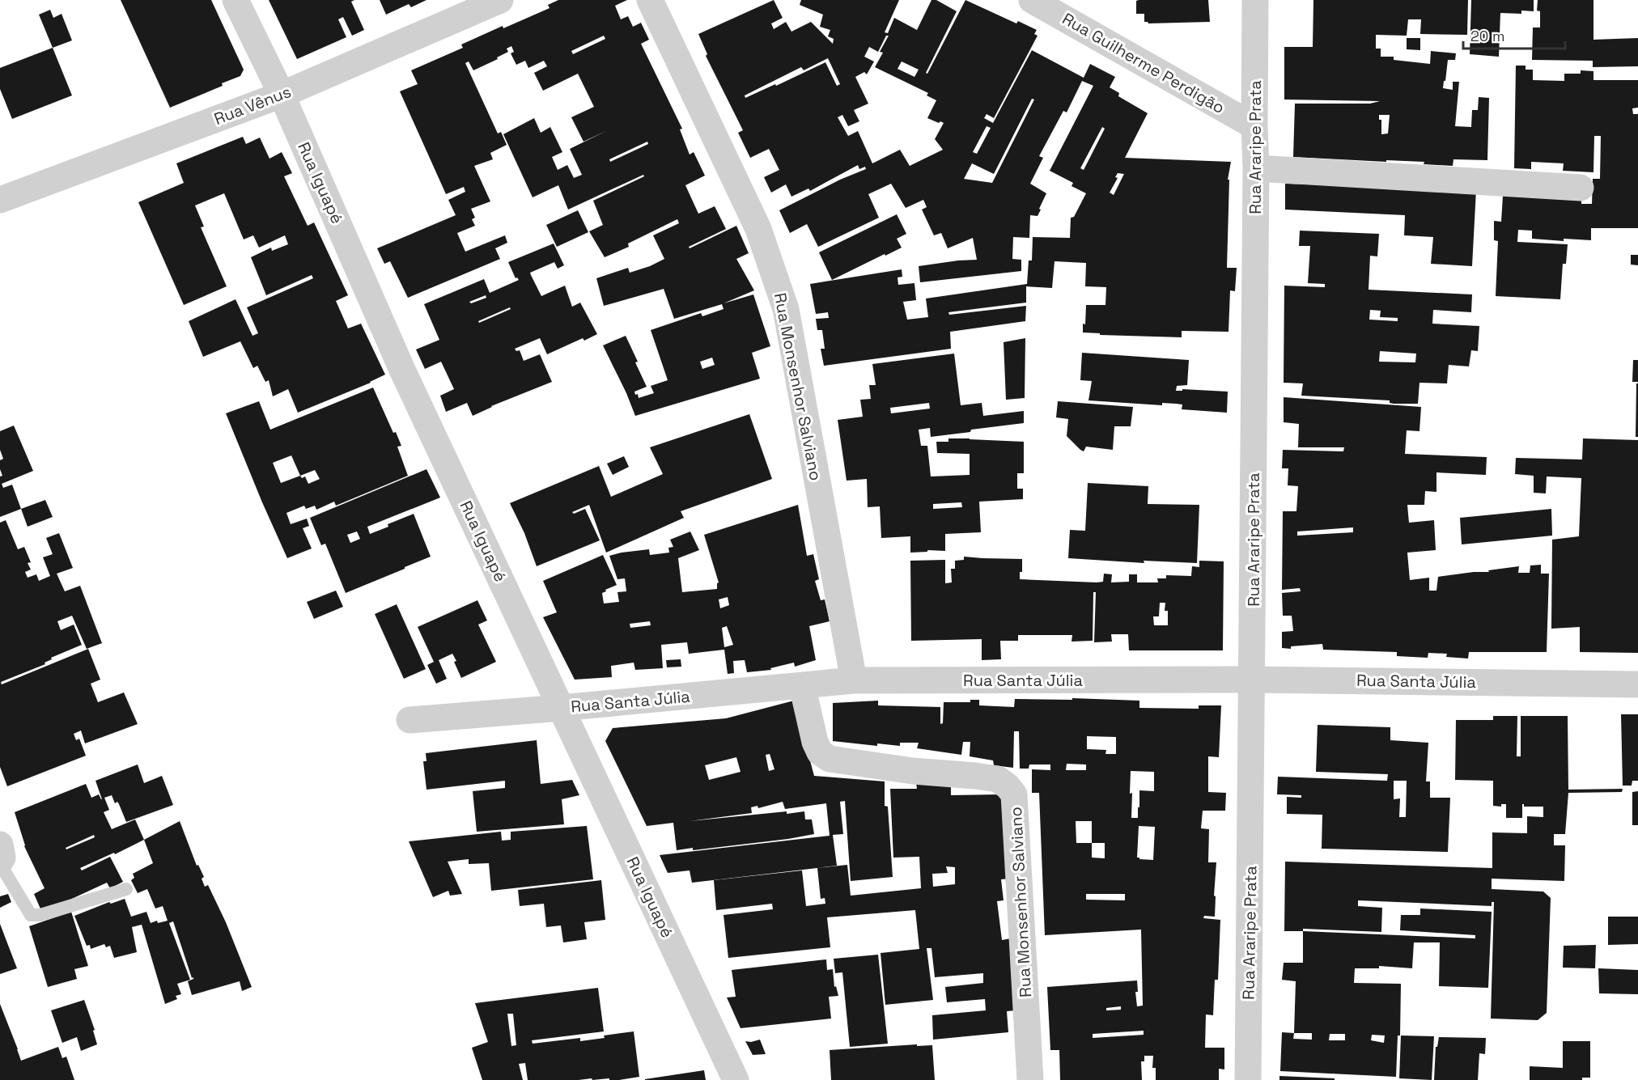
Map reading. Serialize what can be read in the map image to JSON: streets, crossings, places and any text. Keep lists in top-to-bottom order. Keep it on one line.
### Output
{"streets":{"street":["Rua Guilherme Perdigão","Rua Vênus","Rua Araripe Prata","Rua Iguapé","Rua Monsenhor Salviano","Rua Santa Júlia"]},"crossings":[["Rua Guilherme Perdigão","Rua Araripe Prata"],["Rua Vênus","Rua Iguapé"],["Rua Araripe Prata","Rua Santa Júlia"],["Rua Iguapé","Rua Santa Júlia"],["Rua Monsenhor Salviano","Rua Santa Júlia"]],"scale_bar":"20 m"}
